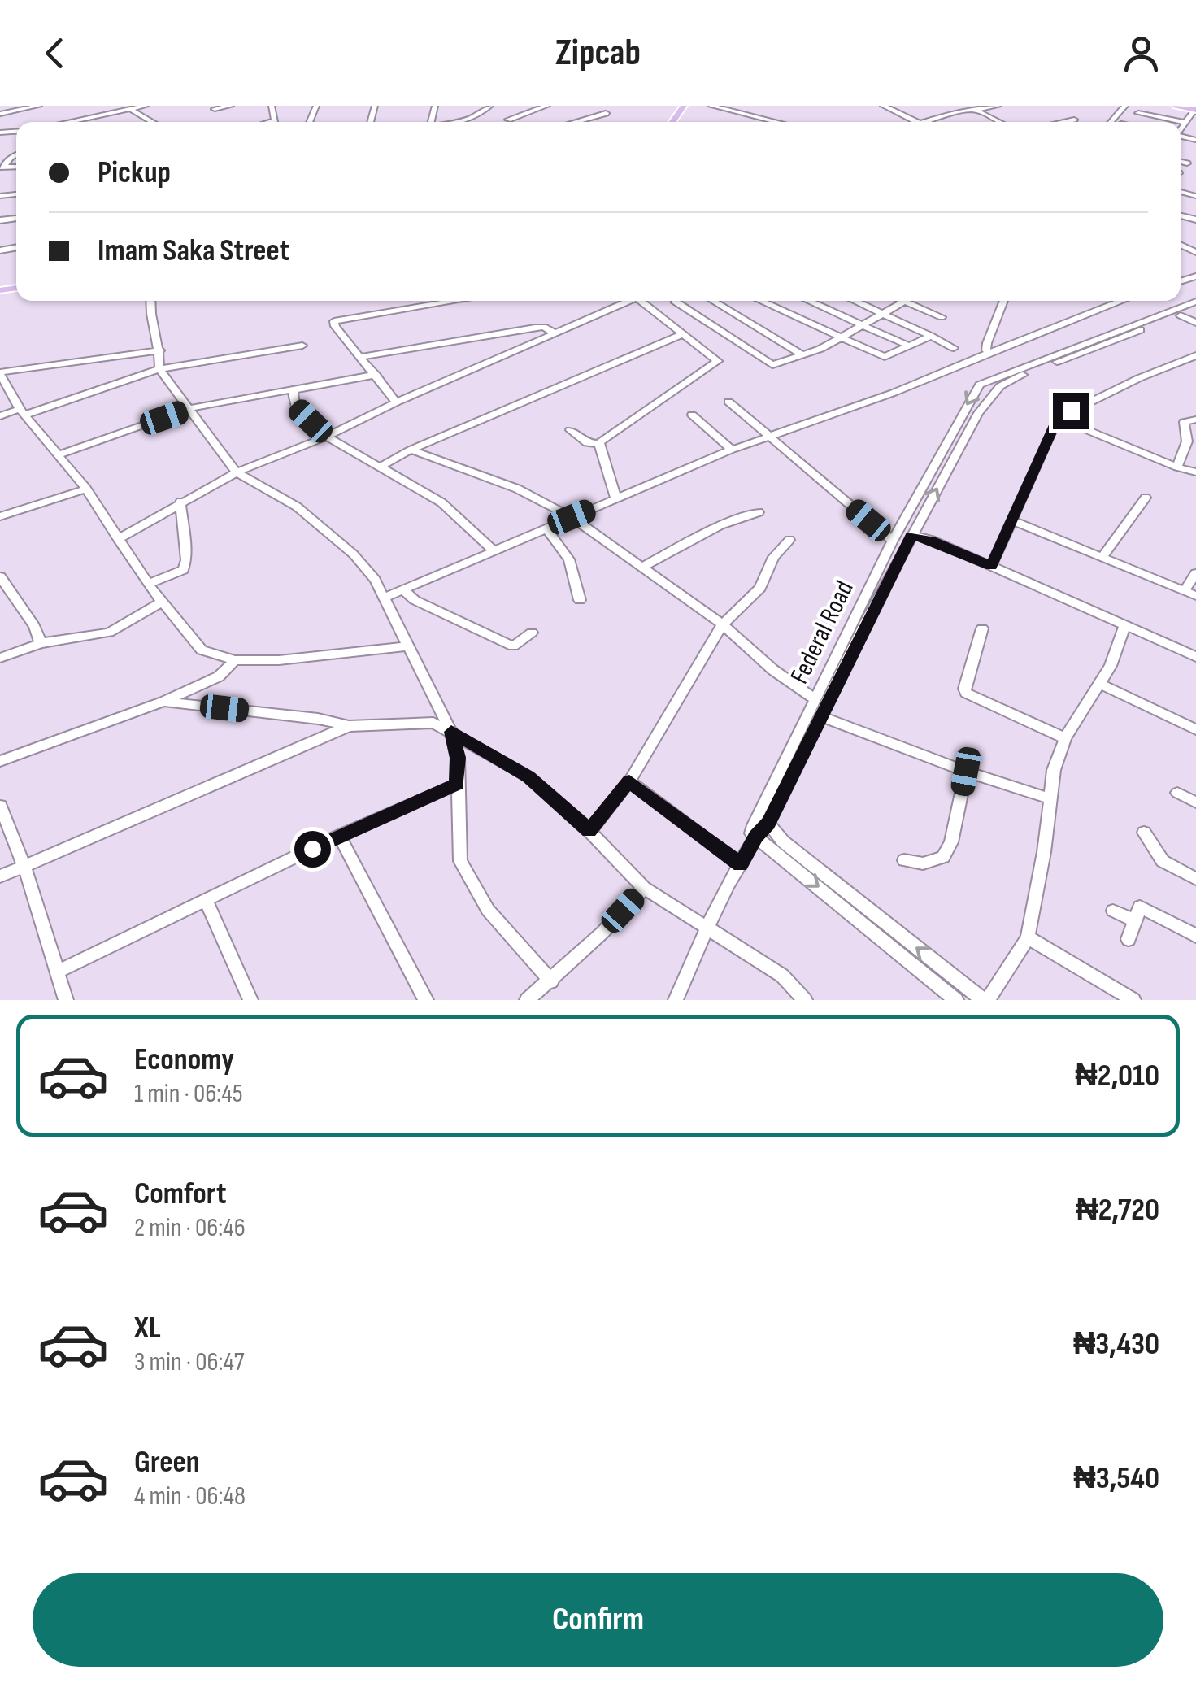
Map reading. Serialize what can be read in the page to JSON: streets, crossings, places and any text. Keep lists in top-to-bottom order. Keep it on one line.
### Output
{"streets":{"street":["Federal Road"]},"page":{"header":"Zipcab","banner":["Pickup","Imam Saka Street"],"list":[{"name":"Economy","note":"1 min · 06:45","value":"₦2,010"},{"name":"Comfort","note":"2 min · 06:46","value":"₦2,720"},{"name":"XL","note":"3 min · 06:47","value":"₦3,430"},{"name":"Green","note":"4 min · 06:48","value":"₦3,540"}],"buttons":"Confirm"}}
